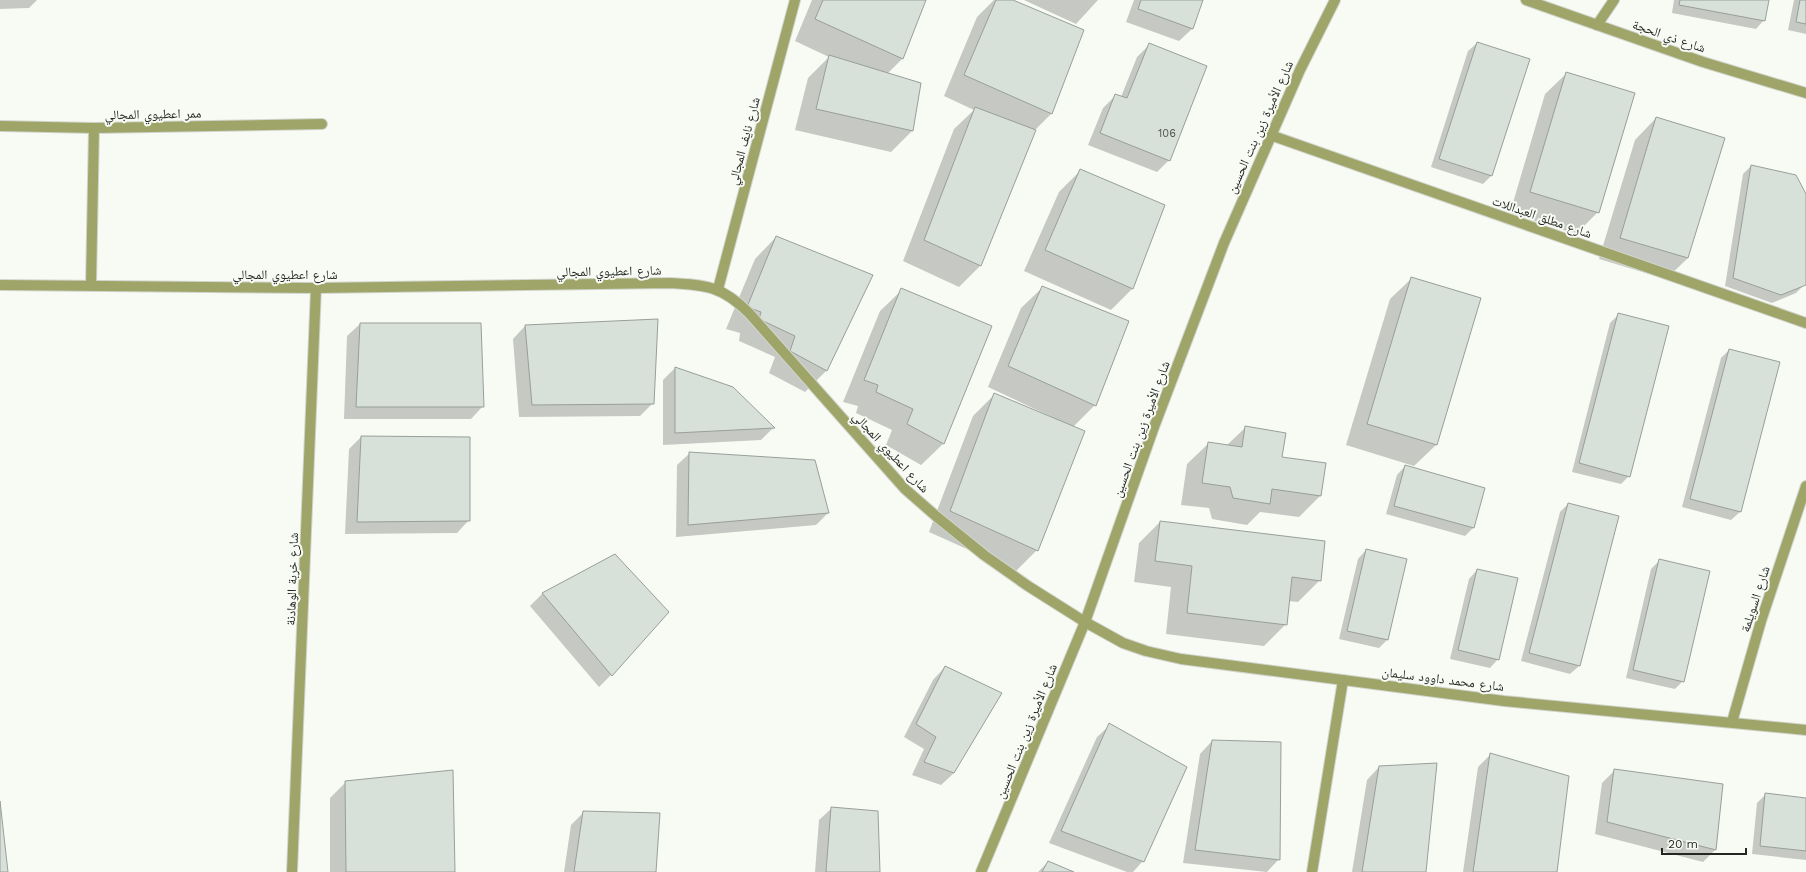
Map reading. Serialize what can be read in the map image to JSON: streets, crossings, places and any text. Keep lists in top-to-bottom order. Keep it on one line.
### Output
{"streets":{"street":["شارع ذي الحجة","ممر اعطيوي المجالي","شارع الأميرة زين بنت الحسين","شارع نايف المجالي","شارع مطلق العبداللات","شارع اعطيوي المجالي","شارع خربة الوهادنة","شارع السويلمة","شارع محمد داوود سليمان"]},"crossings":[["ممر اعطيوي المجالي","شارع اعطيوي المجالي"],["شارع الأميرة زين بنت الحسين","شارع مطلق العبداللات"],["شارع الأميرة زين بنت الحسين","شارع اعطيوي المجالي"],["شارع الأميرة زين بنت الحسين","شارع محمد داوود سليمان"],["شارع نايف المجالي","شارع اعطيوي المجالي"],["شارع اعطيوي المجالي","شارع خربة الوهادنة"],["شارع اعطيوي المجالي","شارع محمد داوود سليمان"],["شارع السويلمة","شارع محمد داوود سليمان"]],"house_numbers":["106"],"scale_bar":"20 m"}
